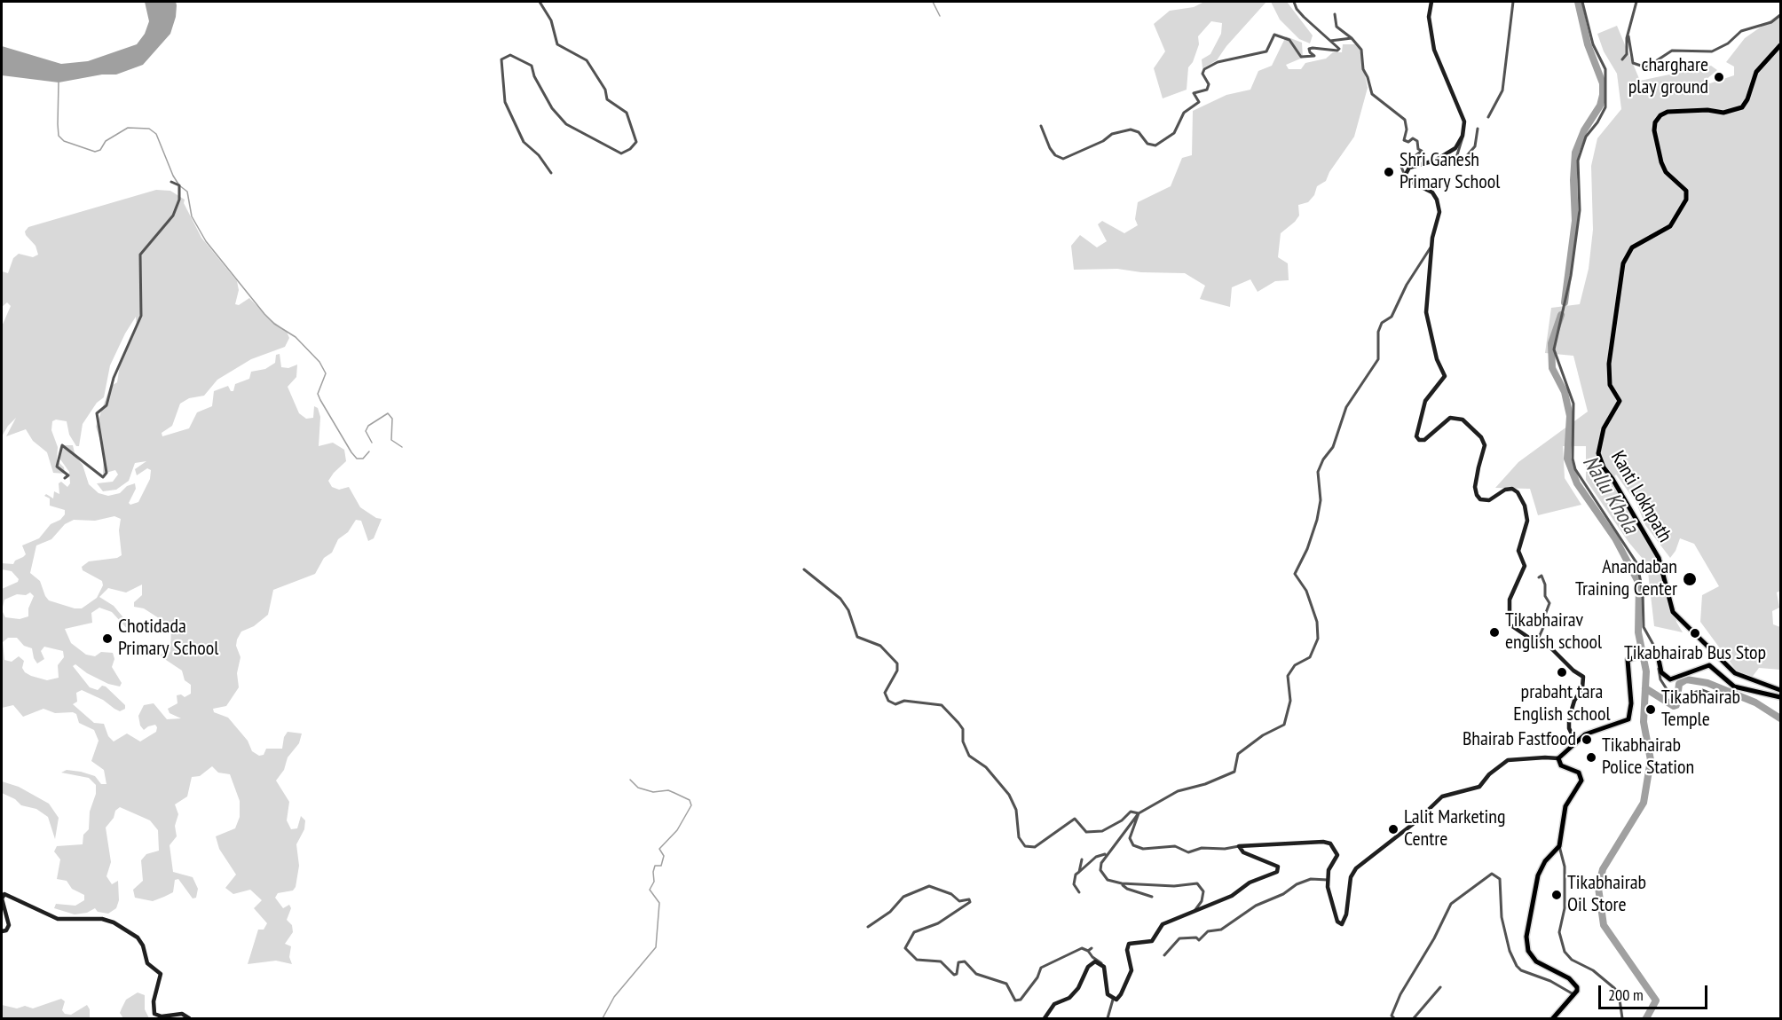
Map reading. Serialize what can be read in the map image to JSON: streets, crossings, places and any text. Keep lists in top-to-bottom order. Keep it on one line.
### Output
{"streets":{"main road":["Kanti Lokhpath"]},"water":["Nallu Khola"],"places":["charghare play ground","Shri Ganesh Primary School","Anandaban Training Center","Tikabhairav english school","Tikabhairab Bus Stop","Chotidada Primary School","prabaht tara English school","Tikabhairab Temple","Bhairab Fastfood","Tikabhairab Police Station","Lalit Marketing Centre","Tikabhairab Oil Store"],"scale_bar":"200 m"}
